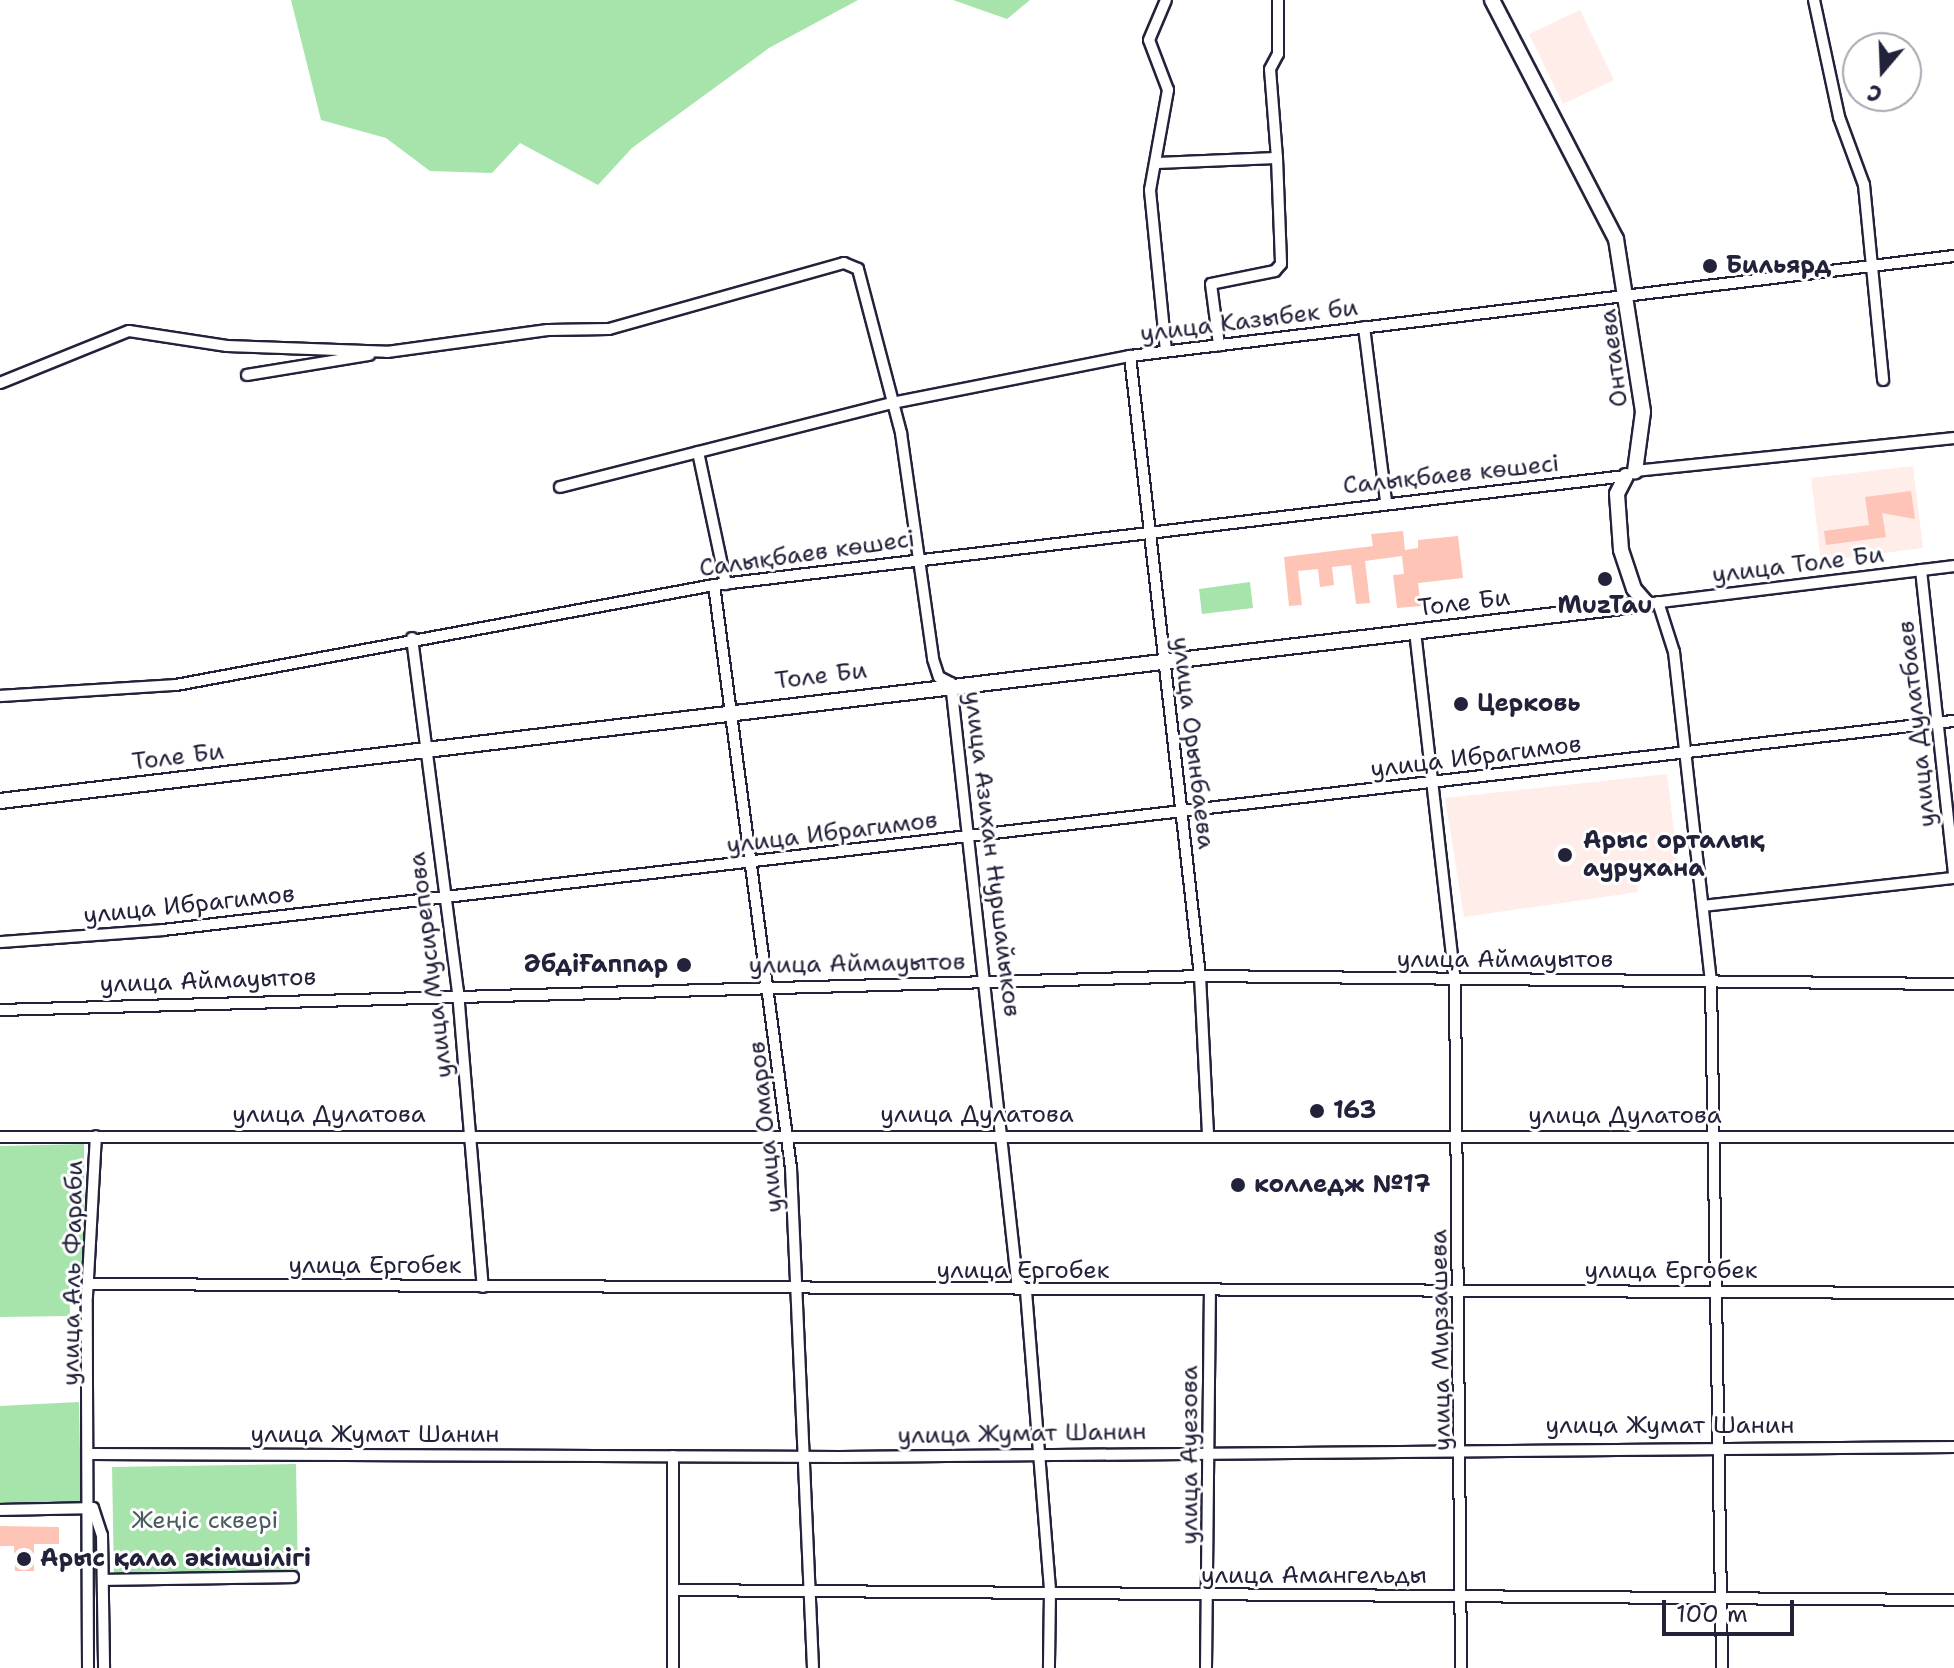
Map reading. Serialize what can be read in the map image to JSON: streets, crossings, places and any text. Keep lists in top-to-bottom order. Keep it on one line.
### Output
{"streets":{"main road":["Онтаева","Толе Би"],"street":["улица Казыбек би","Салықбаев көшесі","улица Толе Би","улица Дулатбаев","улица Орынбаева","улица Ибрагимов","улица Азихан Нуршайыков","улица Аймауытов","улица Мусирепова","улица Дулатова","улица Омаров","улица Ергобек","улица Аль Фараби","улица Мирзашева","улица Жумат Шанин","улица Ауезова","улица Амангельды"]},"crossings":[["улица Казыбек би","Онтаева"],["улица Казыбек би","улица Орынбаева"],["улица Казыбек би","улица Азихан Нуршайыков"],["улица Казыбек би","улица Омаров"],["Онтаева","Салықбаев көшесі"],["Онтаева","улица Толе Би"],["Онтаева","Толе Би"],["Салықбаев көшесі","улица Орынбаева"],["Салықбаев көшесі","улица Азихан Нуршайыков"],["Салықбаев көшесі","улица Мусирепова"],["Салықбаев көшесі","улица Омаров"],["улица Толе Би","Толе Би"],["улица Толе Би","улица Дулатбаев"],["Толе Би","улица Орынбаева"],["Толе Би","улица Азихан Нуршайыков"],["Толе Би","улица Мусирепова"],["Толе Би","улица Омаров"],["Толе Би","улица Мирзашева"],["улица Дулатбаев","улица Ибрагимов"],["улица Орынбаева","улица Ибрагимов"],["улица Орынбаева","улица Аймауытов"],["улица Орынбаева","улица Дулатова"],["улица Ибрагимов","улица Азихан Нуршайыков"],["улица Ибрагимов","улица Мусирепова"],["улица Ибрагимов","улица Омаров"],["улица Ибрагимов","улица Мирзашева"],["улица Азихан Нуршайыков","улица Аймауытов"],["улица Азихан Нуршайыков","улица Дулатова"],["улица Азихан Нуршайыков","улица Ергобек"],["улица Азихан Нуршайыков","улица Жумат Шанин"],["улица Азихан Нуршайыков","улица Амангельды"],["улица Аймауытов","улица Мусирепова"],["улица Аймауытов","улица Омаров"],["улица Аймауытов","улица Мирзашева"],["улица Мусирепова","улица Дулатова"],["улица Мусирепова","улица Ергобек"],["улица Дулатова","улица Омаров"],["улица Дулатова","улица Аль Фараби"],["улица Дулатова","улица Мирзашева"],["улица Омаров","улица Ергобек"],["улица Омаров","улица Жумат Шанин"],["улица Омаров","улица Амангельды"],["улица Ергобек","улица Аль Фараби"],["улица Ергобек","улица Мирзашева"],["улица Ергобек","улица Ауезова"],["улица Аль Фараби","улица Жумат Шанин"],["улица Мирзашева","улица Жумат Шанин"],["улица Мирзашева","улица Амангельды"],["улица Жумат Шанин","улица Ауезова"],["улица Ауезова","улица Амангельды"]],"parks":["Жеңіс сквері"],"places":["Бильярд","MuzTau","Церковь","Арыс орталық аурухана","ӘбдіҒаппар","163","колледж №17","Арыс қала әкімшілігі"],"scale_bar":"100 m","north":"bottom"}
